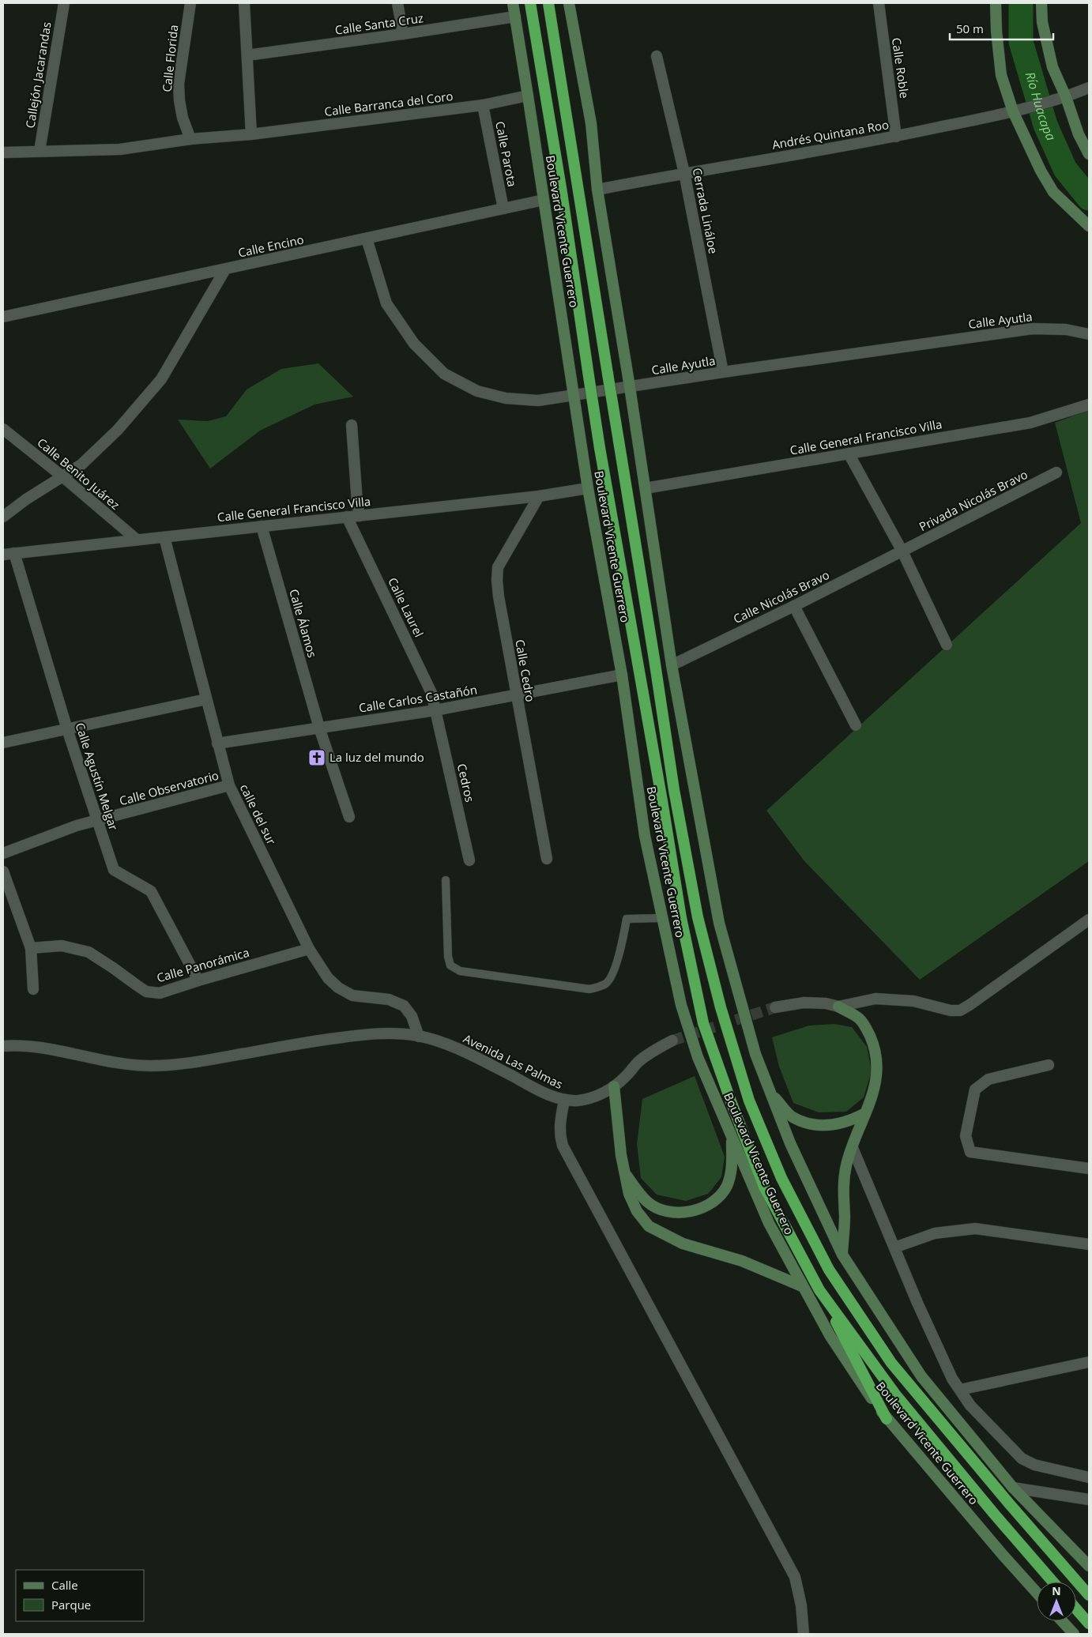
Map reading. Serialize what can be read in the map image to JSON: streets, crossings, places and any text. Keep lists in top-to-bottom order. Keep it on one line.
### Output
{"streets":{"highway":["Boulevard Vicente Guerrero"],"street":["Calle Santa Cruz","Calle Florida","Calle Roble","Callejón Jacarandas","Calle Barranca del Coro","Andrés Quintana Roo","Calle Parota","Cerrada Lináloe","Calle Encino","Calle Ayutla","Calle General Francisco Villa","Calle Benito Juárez","Privada Nicolás Bravo","Calle Nicolás Bravo","Calle Laurel","Calle Álamos","Calle Cedro","Calle Carlos Castañón","Calle Agustín Melgar","Cedros","Calle Observatorio","calle del sur","Calle Panorámica","Avenida Las Palmas"]},"crossings":[["Calle Santa Cruz","Boulevard Vicente Guerrero"],["Calle Florida","Calle Barranca del Coro"],["Calle Roble","Andrés Quintana Roo"],["Callejón Jacarandas","Calle Barranca del Coro"],["Calle Barranca del Coro","Calle Parota"],["Calle Barranca del Coro","Boulevard Vicente Guerrero"],["Andrés Quintana Roo","Cerrada Lináloe"],["Calle Parota","Calle Encino"],["Cerrada Lináloe","Calle Ayutla"],["Boulevard Vicente Guerrero","Calle Encino"],["Boulevard Vicente Guerrero","Calle Ayutla"],["Boulevard Vicente Guerrero","Calle General Francisco Villa"],["Boulevard Vicente Guerrero","Calle Carlos Castañón"],["Calle Encino","Calle Ayutla"],["Calle General Francisco Villa","Calle Benito Juárez"],["Calle General Francisco Villa","Calle Laurel"],["Calle General Francisco Villa","Calle Álamos"],["Calle General Francisco Villa","Calle Cedro"],["Calle General Francisco Villa","Calle Agustín Melgar"],["Calle General Francisco Villa","calle del sur"],["Privada Nicolás Bravo","Calle Nicolás Bravo"],["Calle Laurel","Calle Carlos Castañón"],["Calle Laurel","Cedros"],["Calle Álamos","Calle Carlos Castañón"],["Calle Cedro","Calle Carlos Castañón"],["Calle Carlos Castañón","Cedros"],["Calle Carlos Castañón","calle del sur"],["Calle Agustín Melgar","Calle Observatorio"],["Calle Agustín Melgar","Calle Panorámica"],["Calle Observatorio","calle del sur"],["calle del sur","Calle Panorámica"],["calle del sur","Avenida Las Palmas"]],"water":["Río Huacapa"],"places":{"church":["La luz del mundo"]},"legend":["Calle","Parque"],"scale_bar":"50 m","north":"top"}
